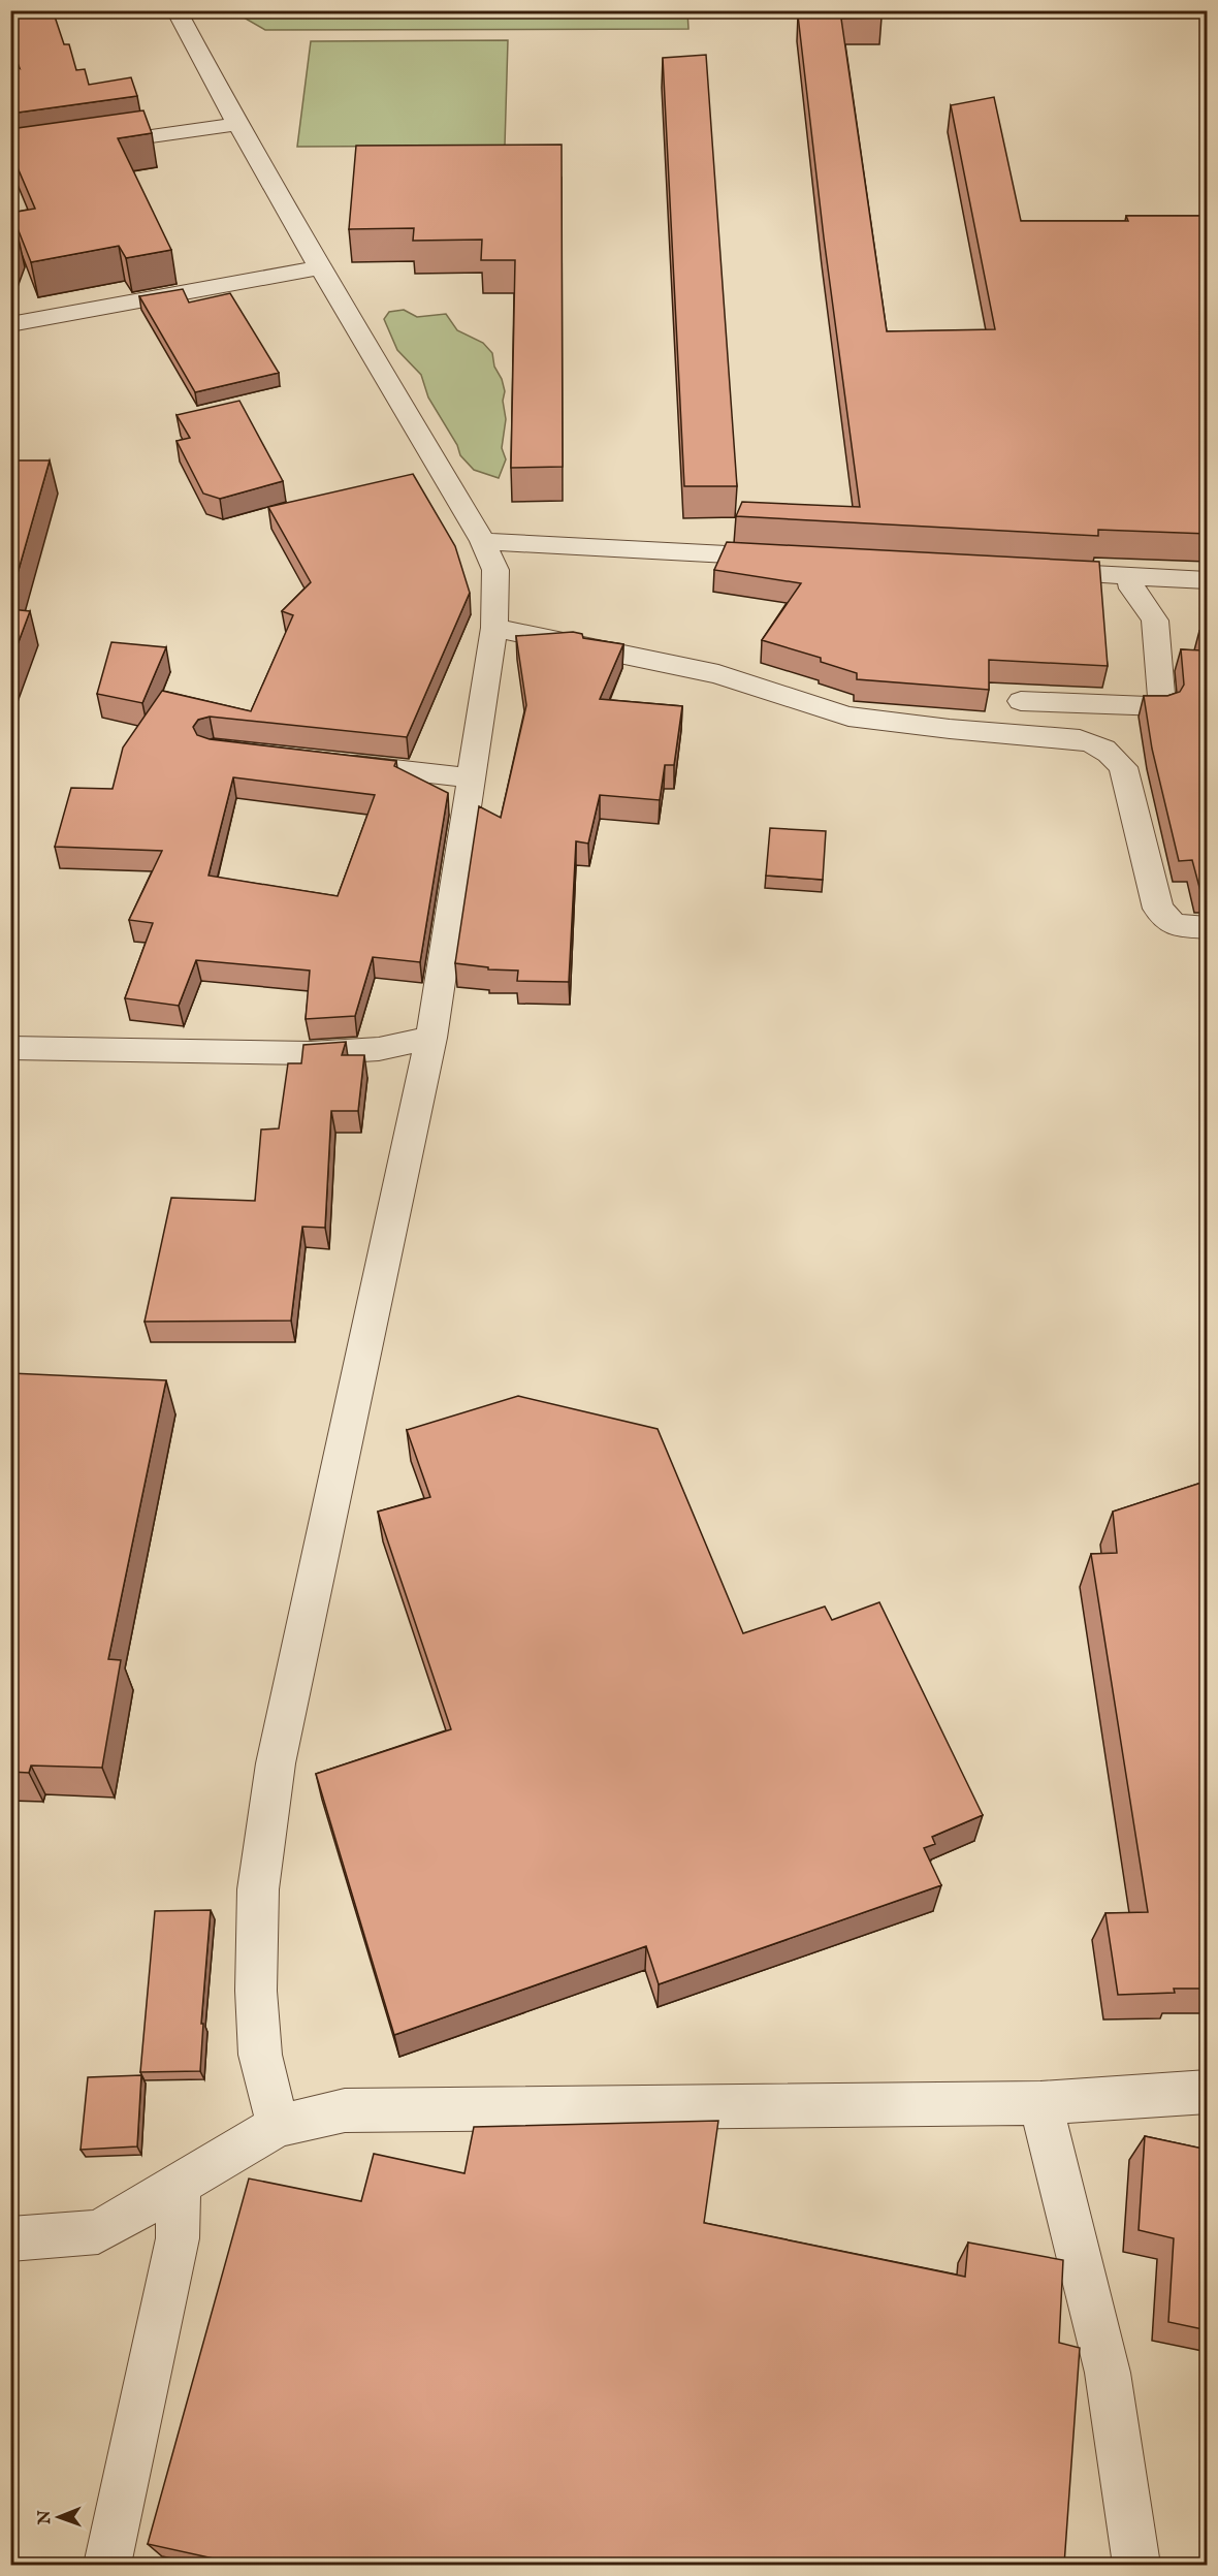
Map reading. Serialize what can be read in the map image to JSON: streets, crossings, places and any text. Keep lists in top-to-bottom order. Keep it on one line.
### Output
{"north":"left"}
